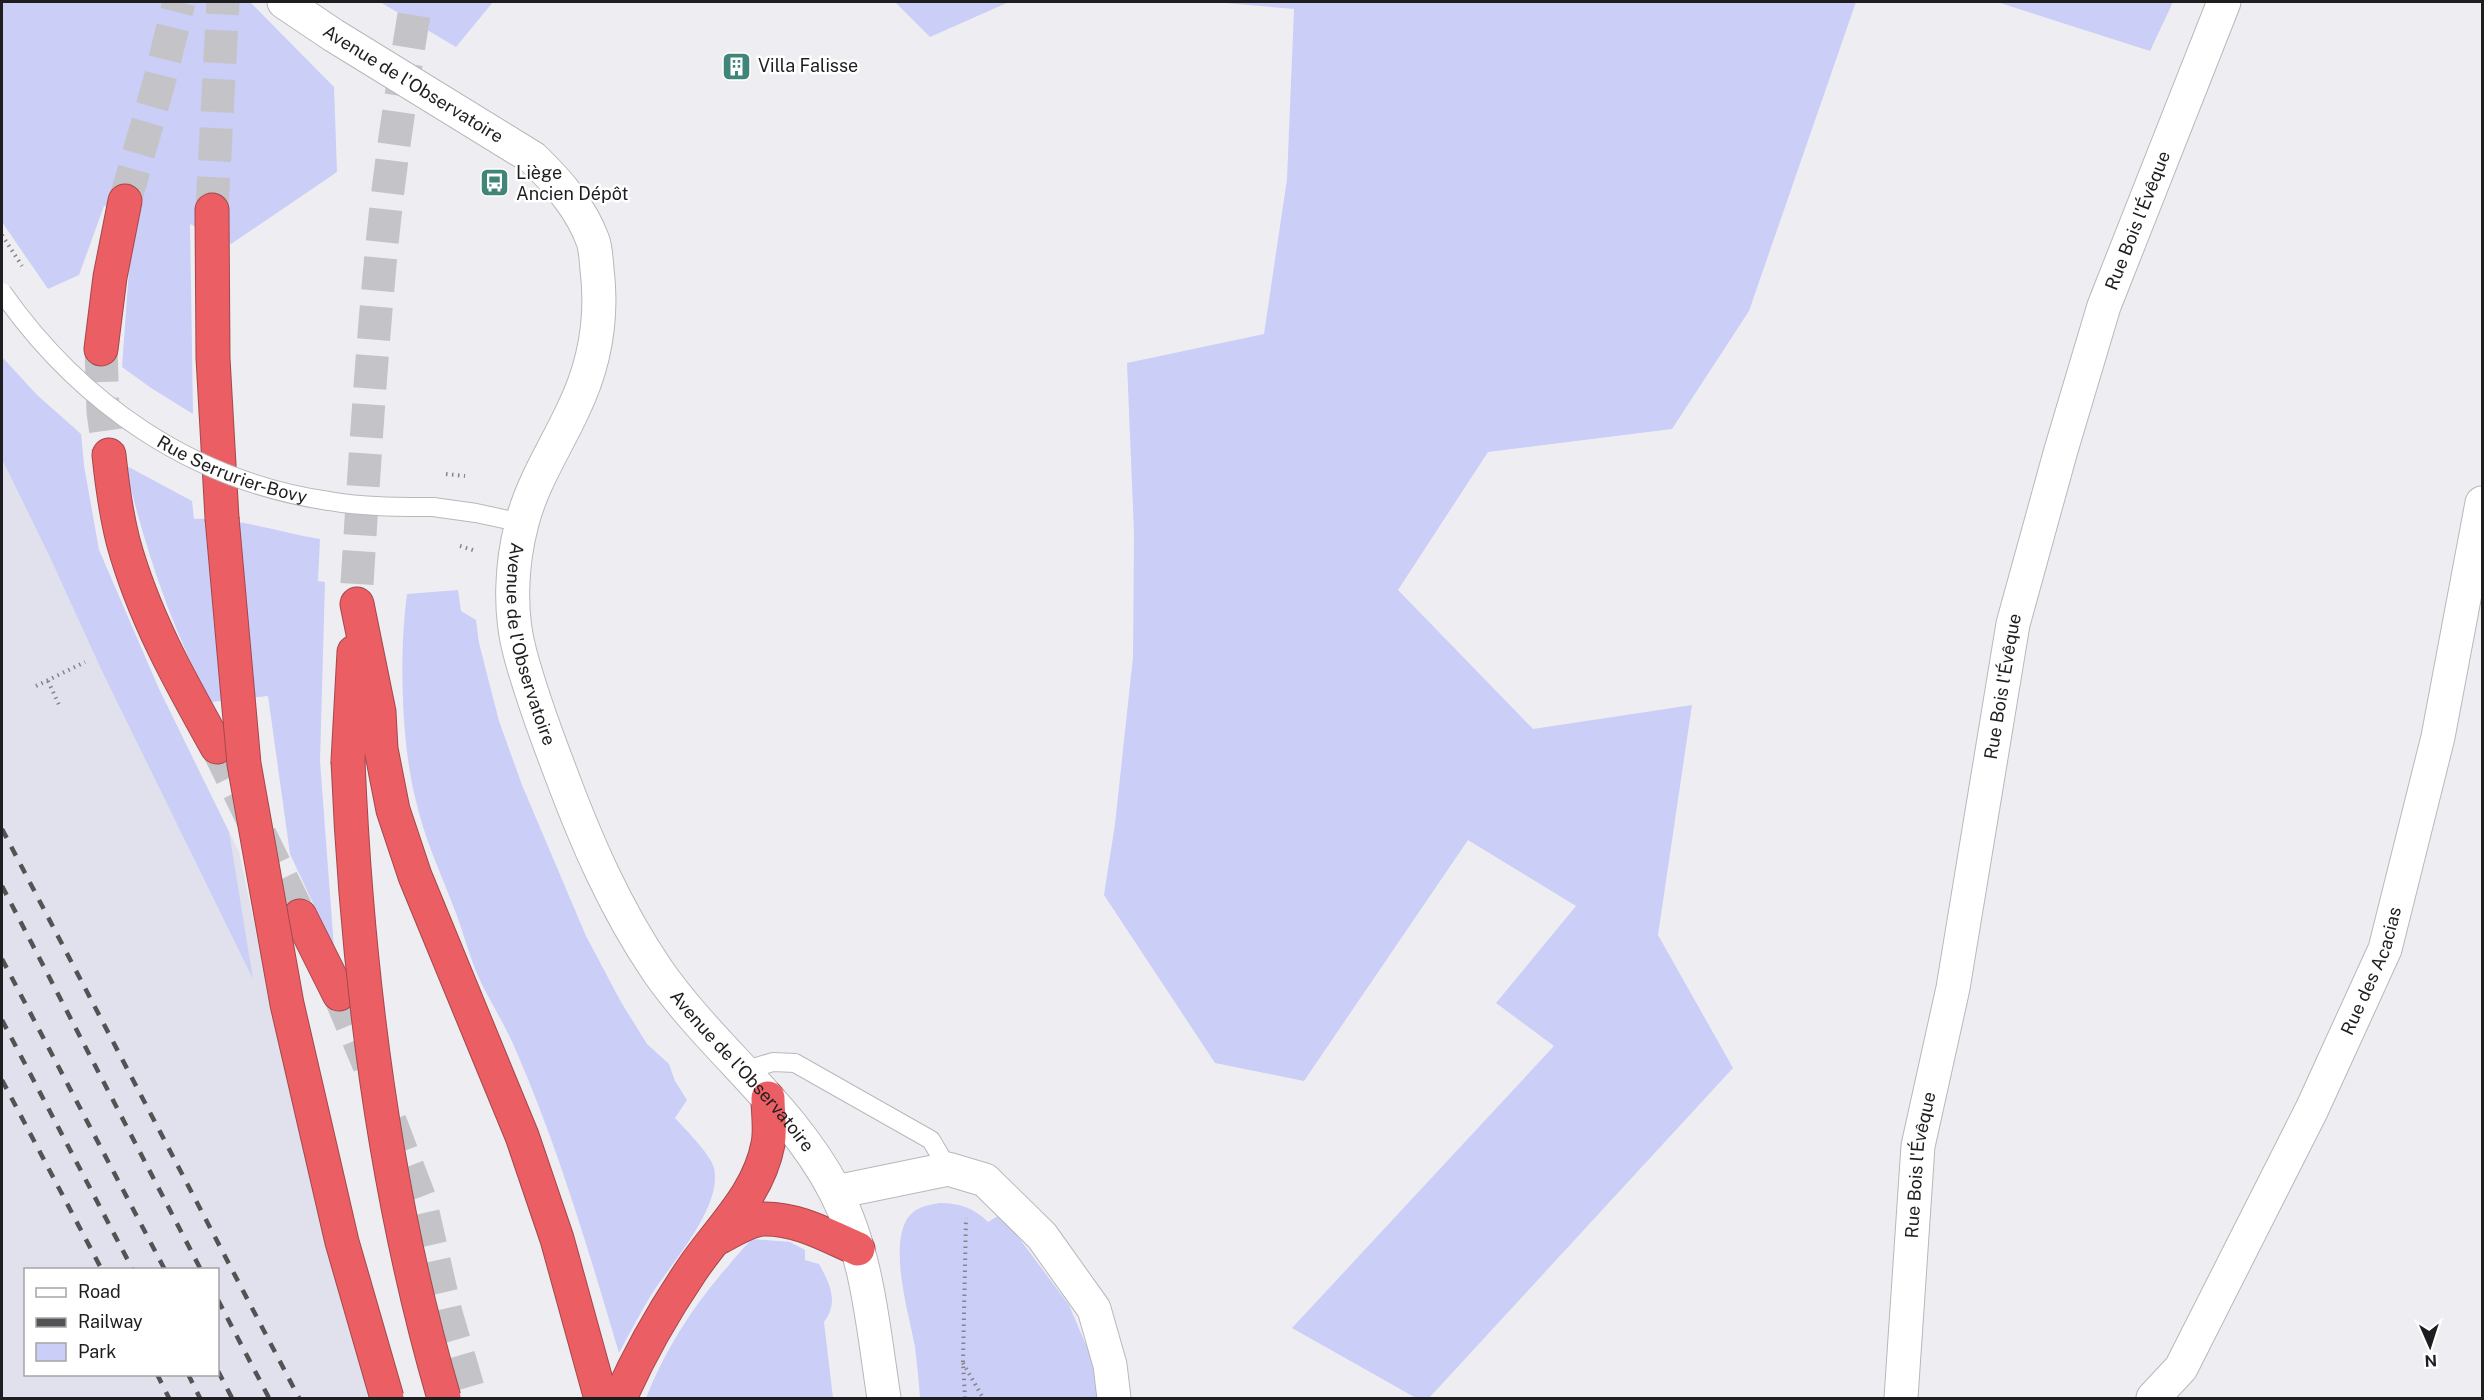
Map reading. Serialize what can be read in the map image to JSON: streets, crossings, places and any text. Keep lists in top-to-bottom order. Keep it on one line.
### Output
{"streets":{"street":["Avenue de l'Observatoire","Rue Bois l'Évêque","Rue des Acacias"],"lane":["Rue Serrurier-Bovy"]},"crossings":[["Avenue de l'Observatoire","Rue Serrurier-Bovy"]],"places":{"building":["Villa Falisse"],"bus stop":["Liège Ancien Dépôt"]},"legend":["Road","Railway","Park"],"north":"bottom"}
